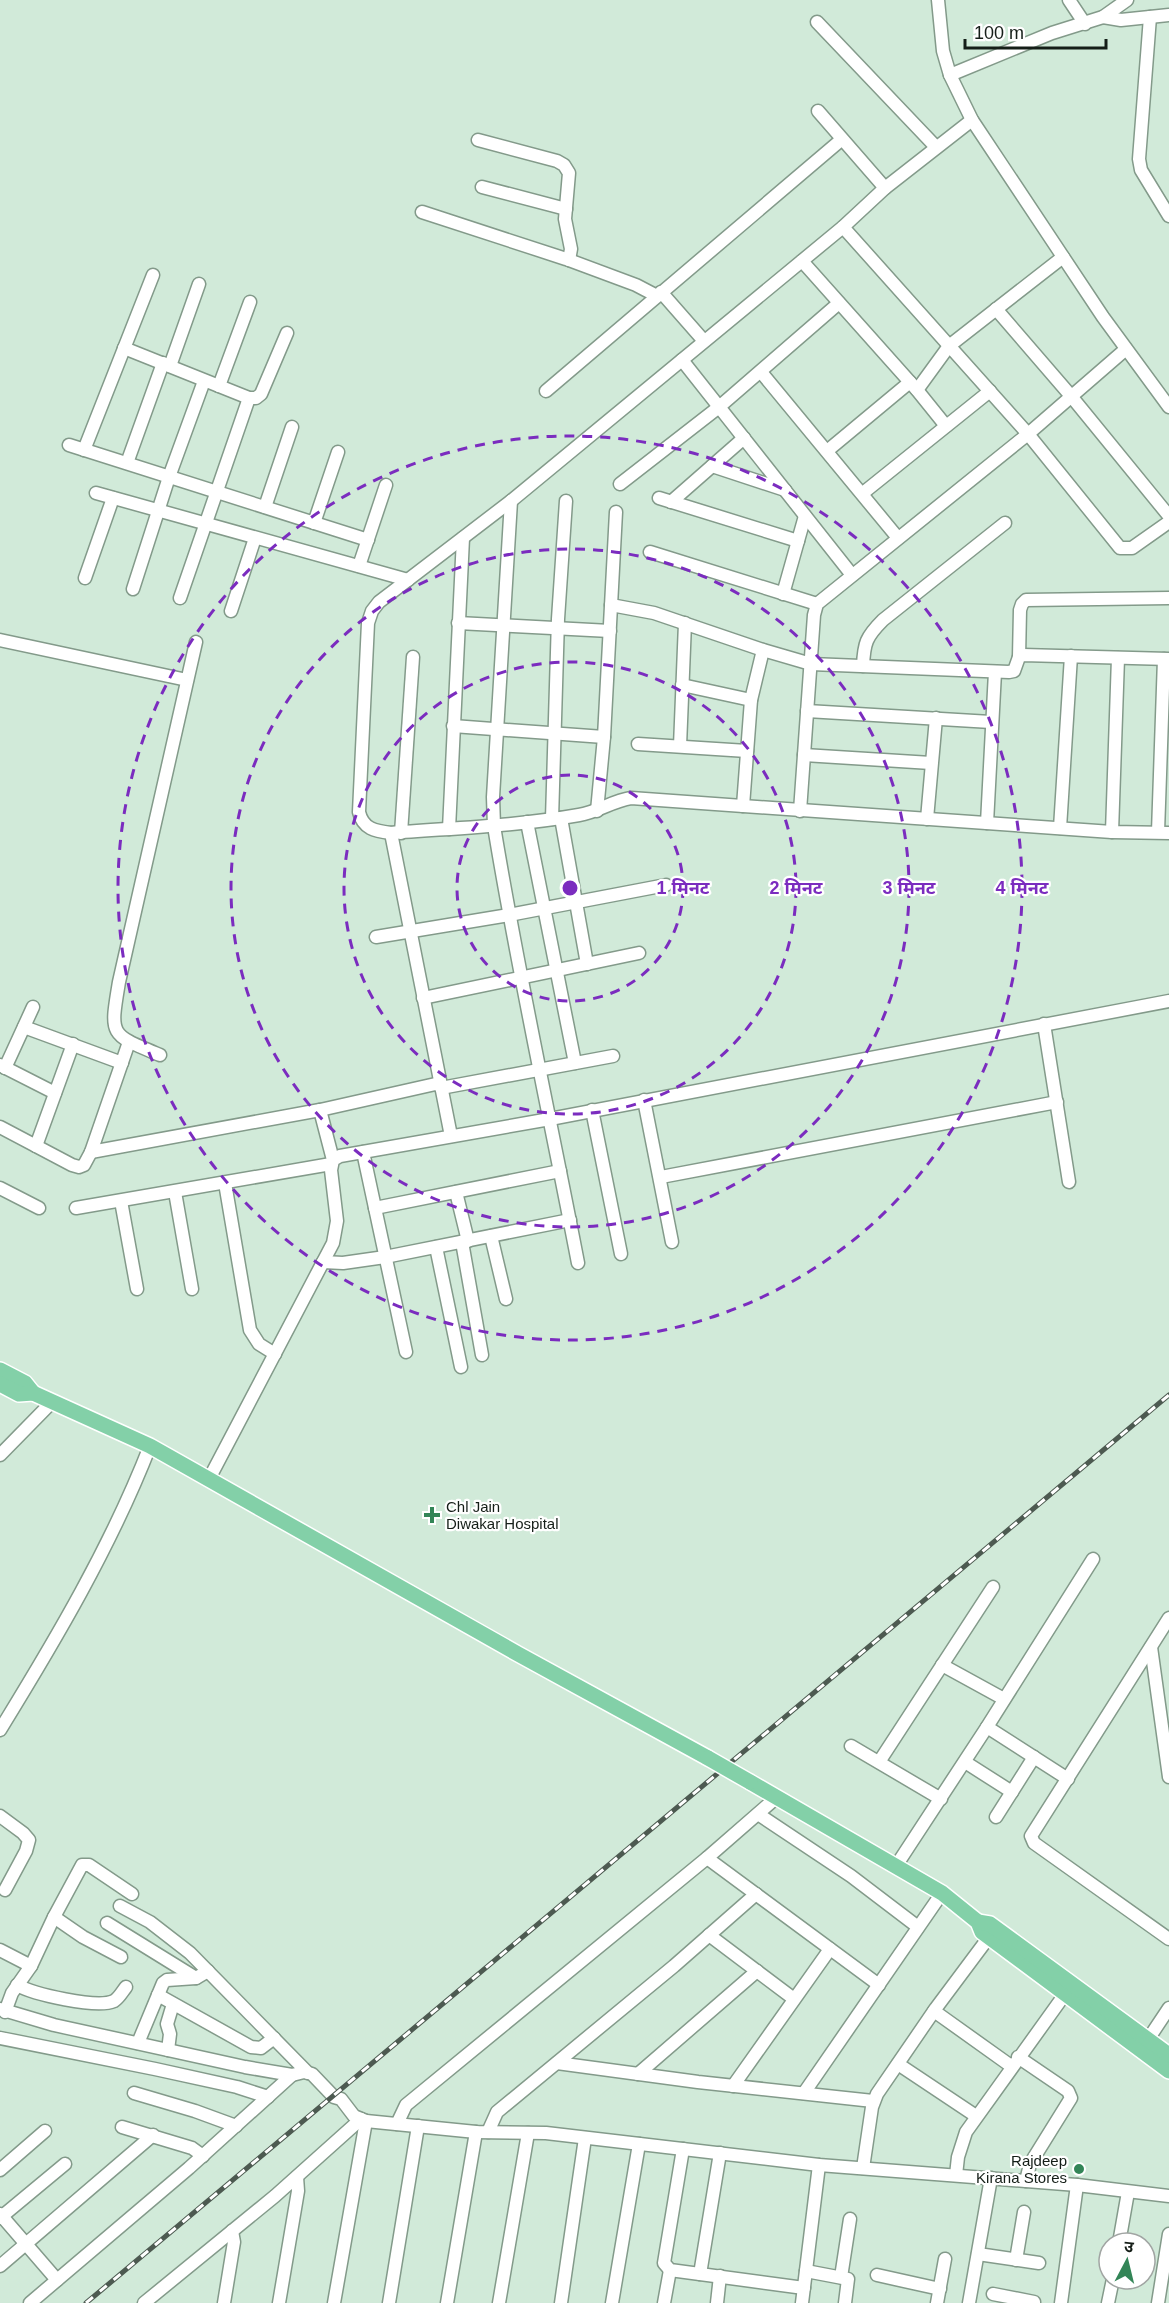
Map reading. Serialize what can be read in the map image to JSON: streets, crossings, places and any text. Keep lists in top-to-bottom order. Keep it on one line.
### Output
{"places":{"health":["Chl Jain Diwakar Hospital"],"other":["Rajdeep Kirana Stores"]},"scale_bar":"100 m","north":"top","rings":["1 मिनट","2 मिनट","3 मिनट","4 मिनट"]}
